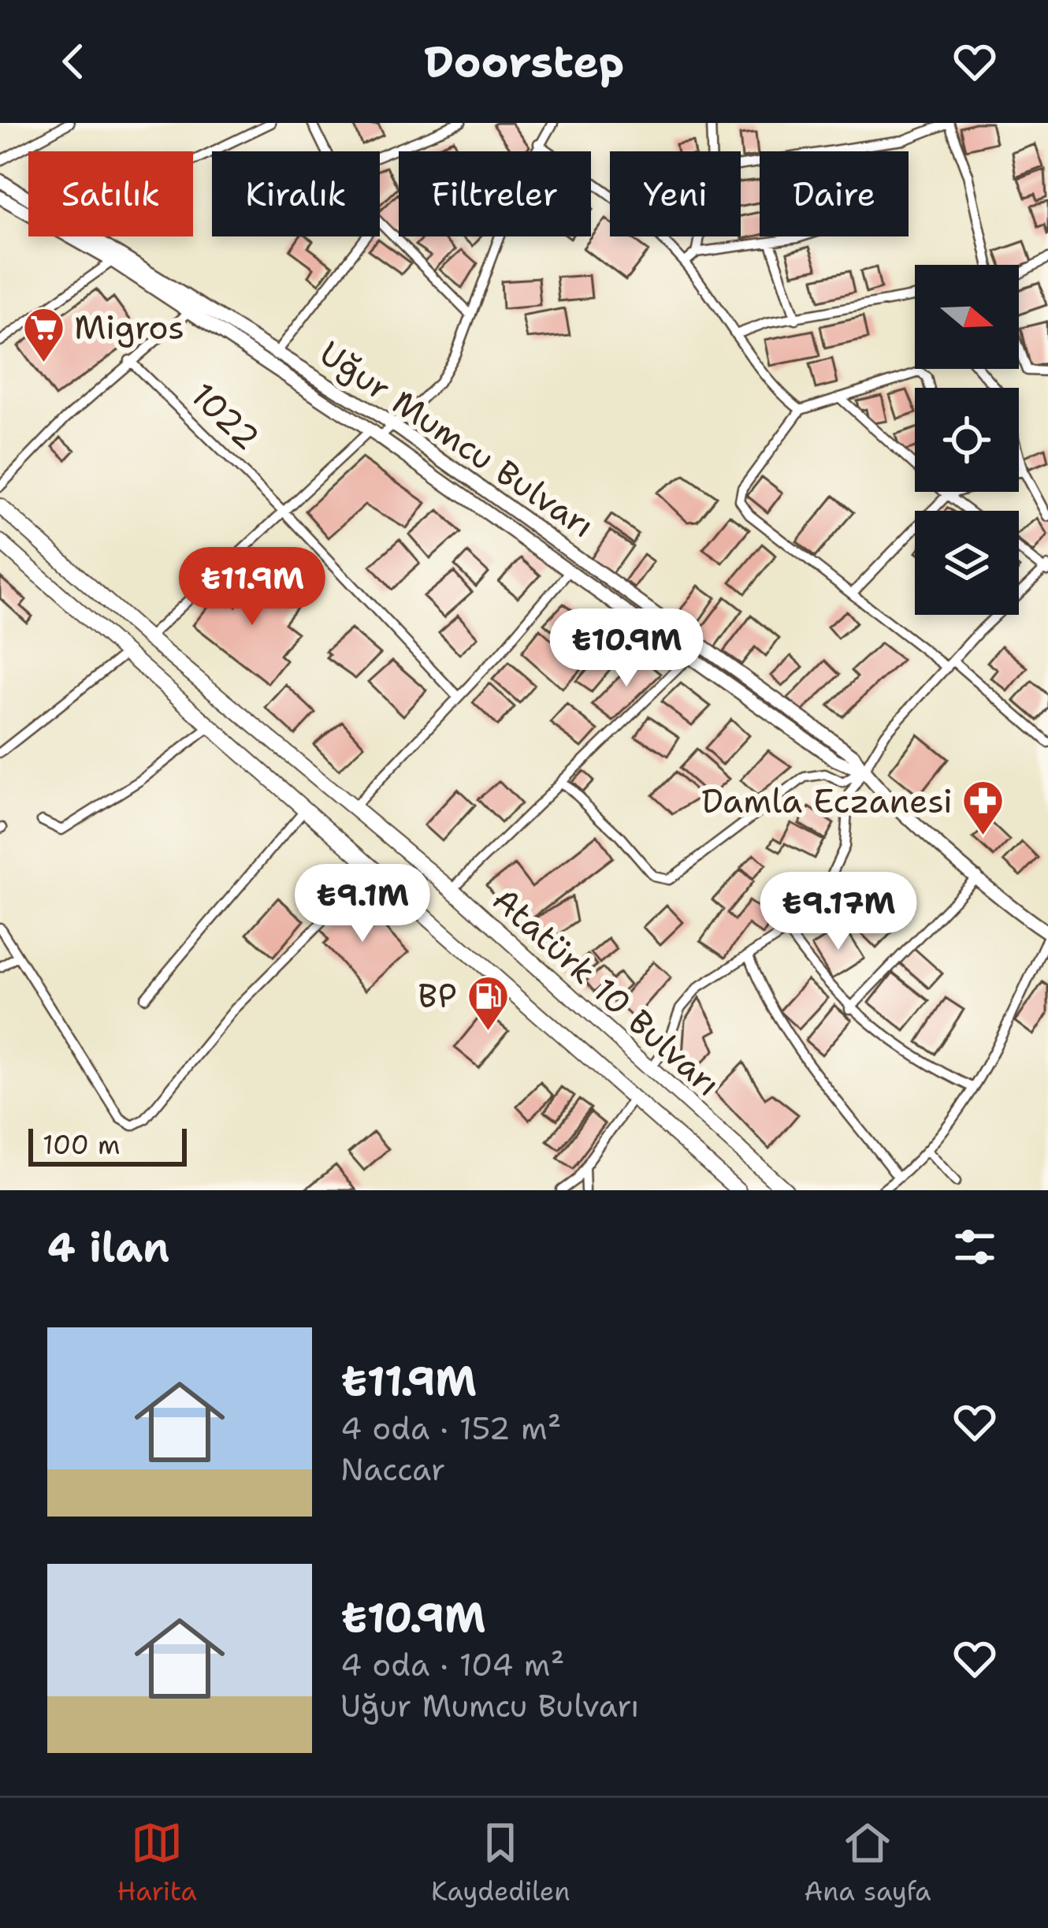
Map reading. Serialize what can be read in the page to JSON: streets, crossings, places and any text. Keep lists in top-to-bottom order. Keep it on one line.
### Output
{"streets":{"highway":["Atatürk 10 Bulvarı"],"street":["1022","Uğur Mumcu Bulvarı"]},"places":{"supermarket":["Migros"],"pharmacy":["Damla Eczanesi"],"fuel station":["BP"]},"scale_bar":"100 m","north":"right","page":{"header":"Doorstep","chip":["Satılık","Kiralık","Filtreler","Yeni","Daire"],"price":["₺11.9M","₺10.9M","₺9.1M","₺9.17M"],"scale":"100 m","heading":"4 ilan","list":[{"name":"₺11.9M","note":"4 oda · 152 m² · Naccar"},{"name":"₺10.9M","note":"4 oda · 104 m² · Uğur Mumcu Bulvarı"}],"tabs":["Harita","Kaydedilen","Ana sayfa"]}}
